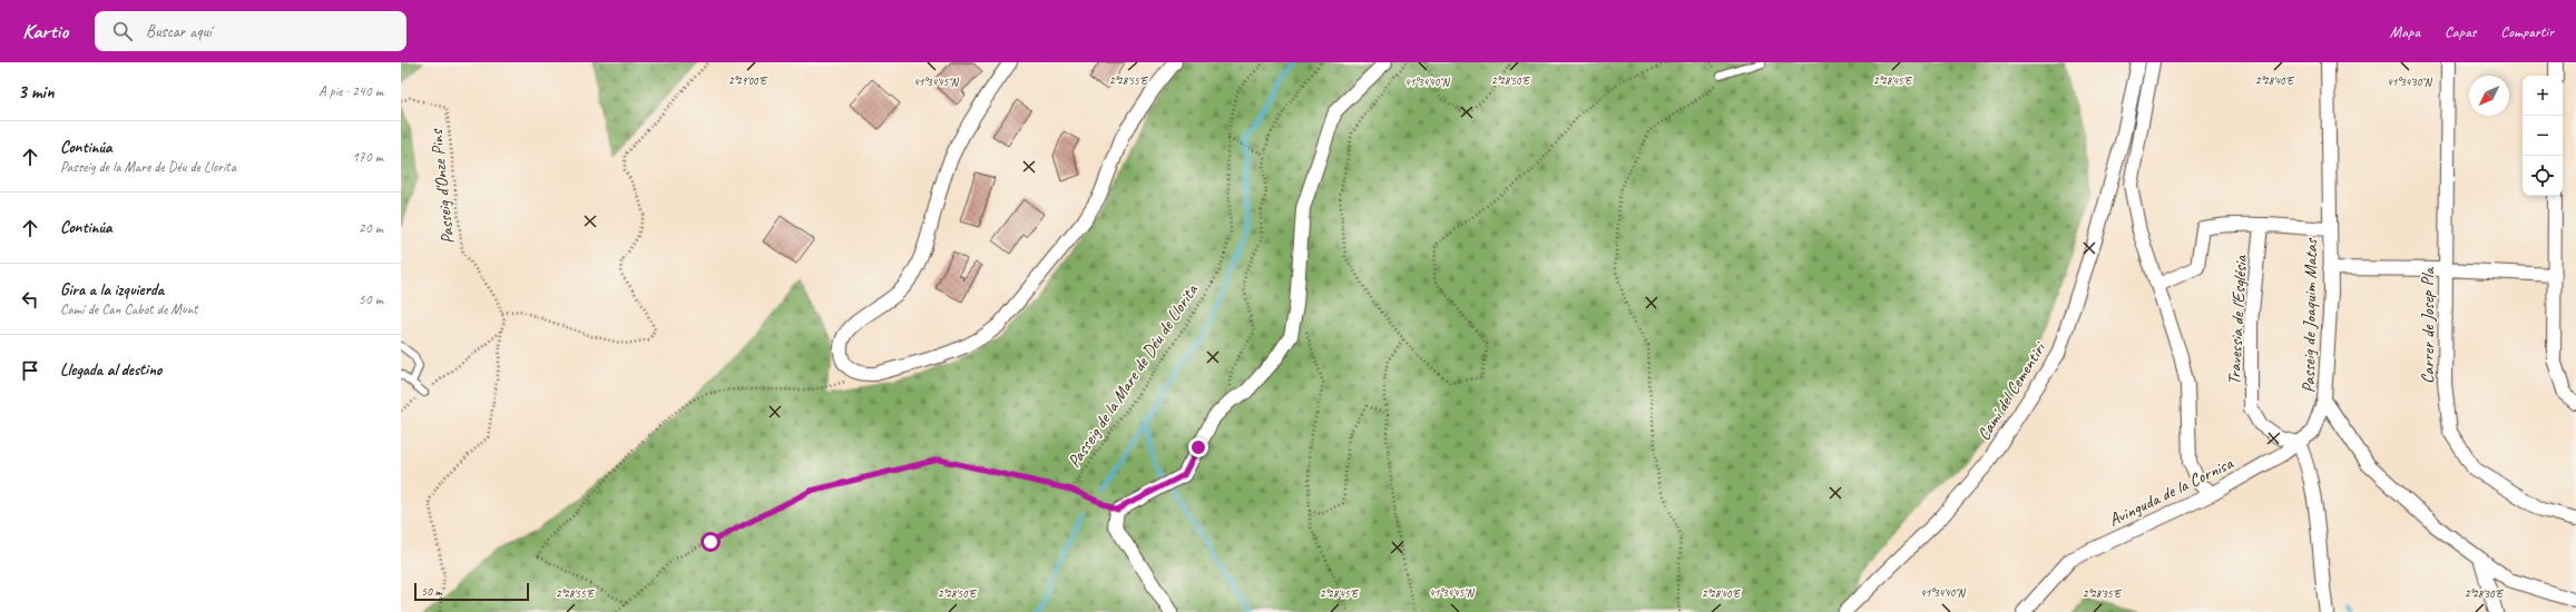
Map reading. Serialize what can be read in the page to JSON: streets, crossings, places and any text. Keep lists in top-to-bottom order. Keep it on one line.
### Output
{"streets":{"street":["Passeig de Joaquim Matas","Travessia de l'Església","Carrer de Josep Pla","Camí del Cementiri","Avinguda de la Cornisa"],"path":["Passeig d'Onze Pins","Passeig de la Mare de Déu de Llorita"]},"crossings":[["Passeig de Joaquim Matas","Avinguda de la Cornisa"],["Travessia de l'Església","Avinguda de la Cornisa"]],"scale_bar":"50 m","north":"bottom left","page":{"header":"Kartio","search":"Buscar aquí","nav":["Mapa","Capas","Compartir"],"heading":["3 min","A pie · 240 m"],"map_buttons":["+","−"],"list":[["Continúa","Passeig de la Mare de Déu de Llorita","170 m"],["Continúa","20 m"],["Gira a la izquierda","Camí de Can Cabot de Munt","50 m"],"Llegada al destino"],"scale":"50 m"},"coordinates":["2°29'00\"E","2°28'55\"E","2°28'50\"E","2°28'45\"E","2°28'40\"E","41°34'30\"N","41°34'45\"N","41°34'40\"N","2°28'35\"E","2°28'30\"E"]}
